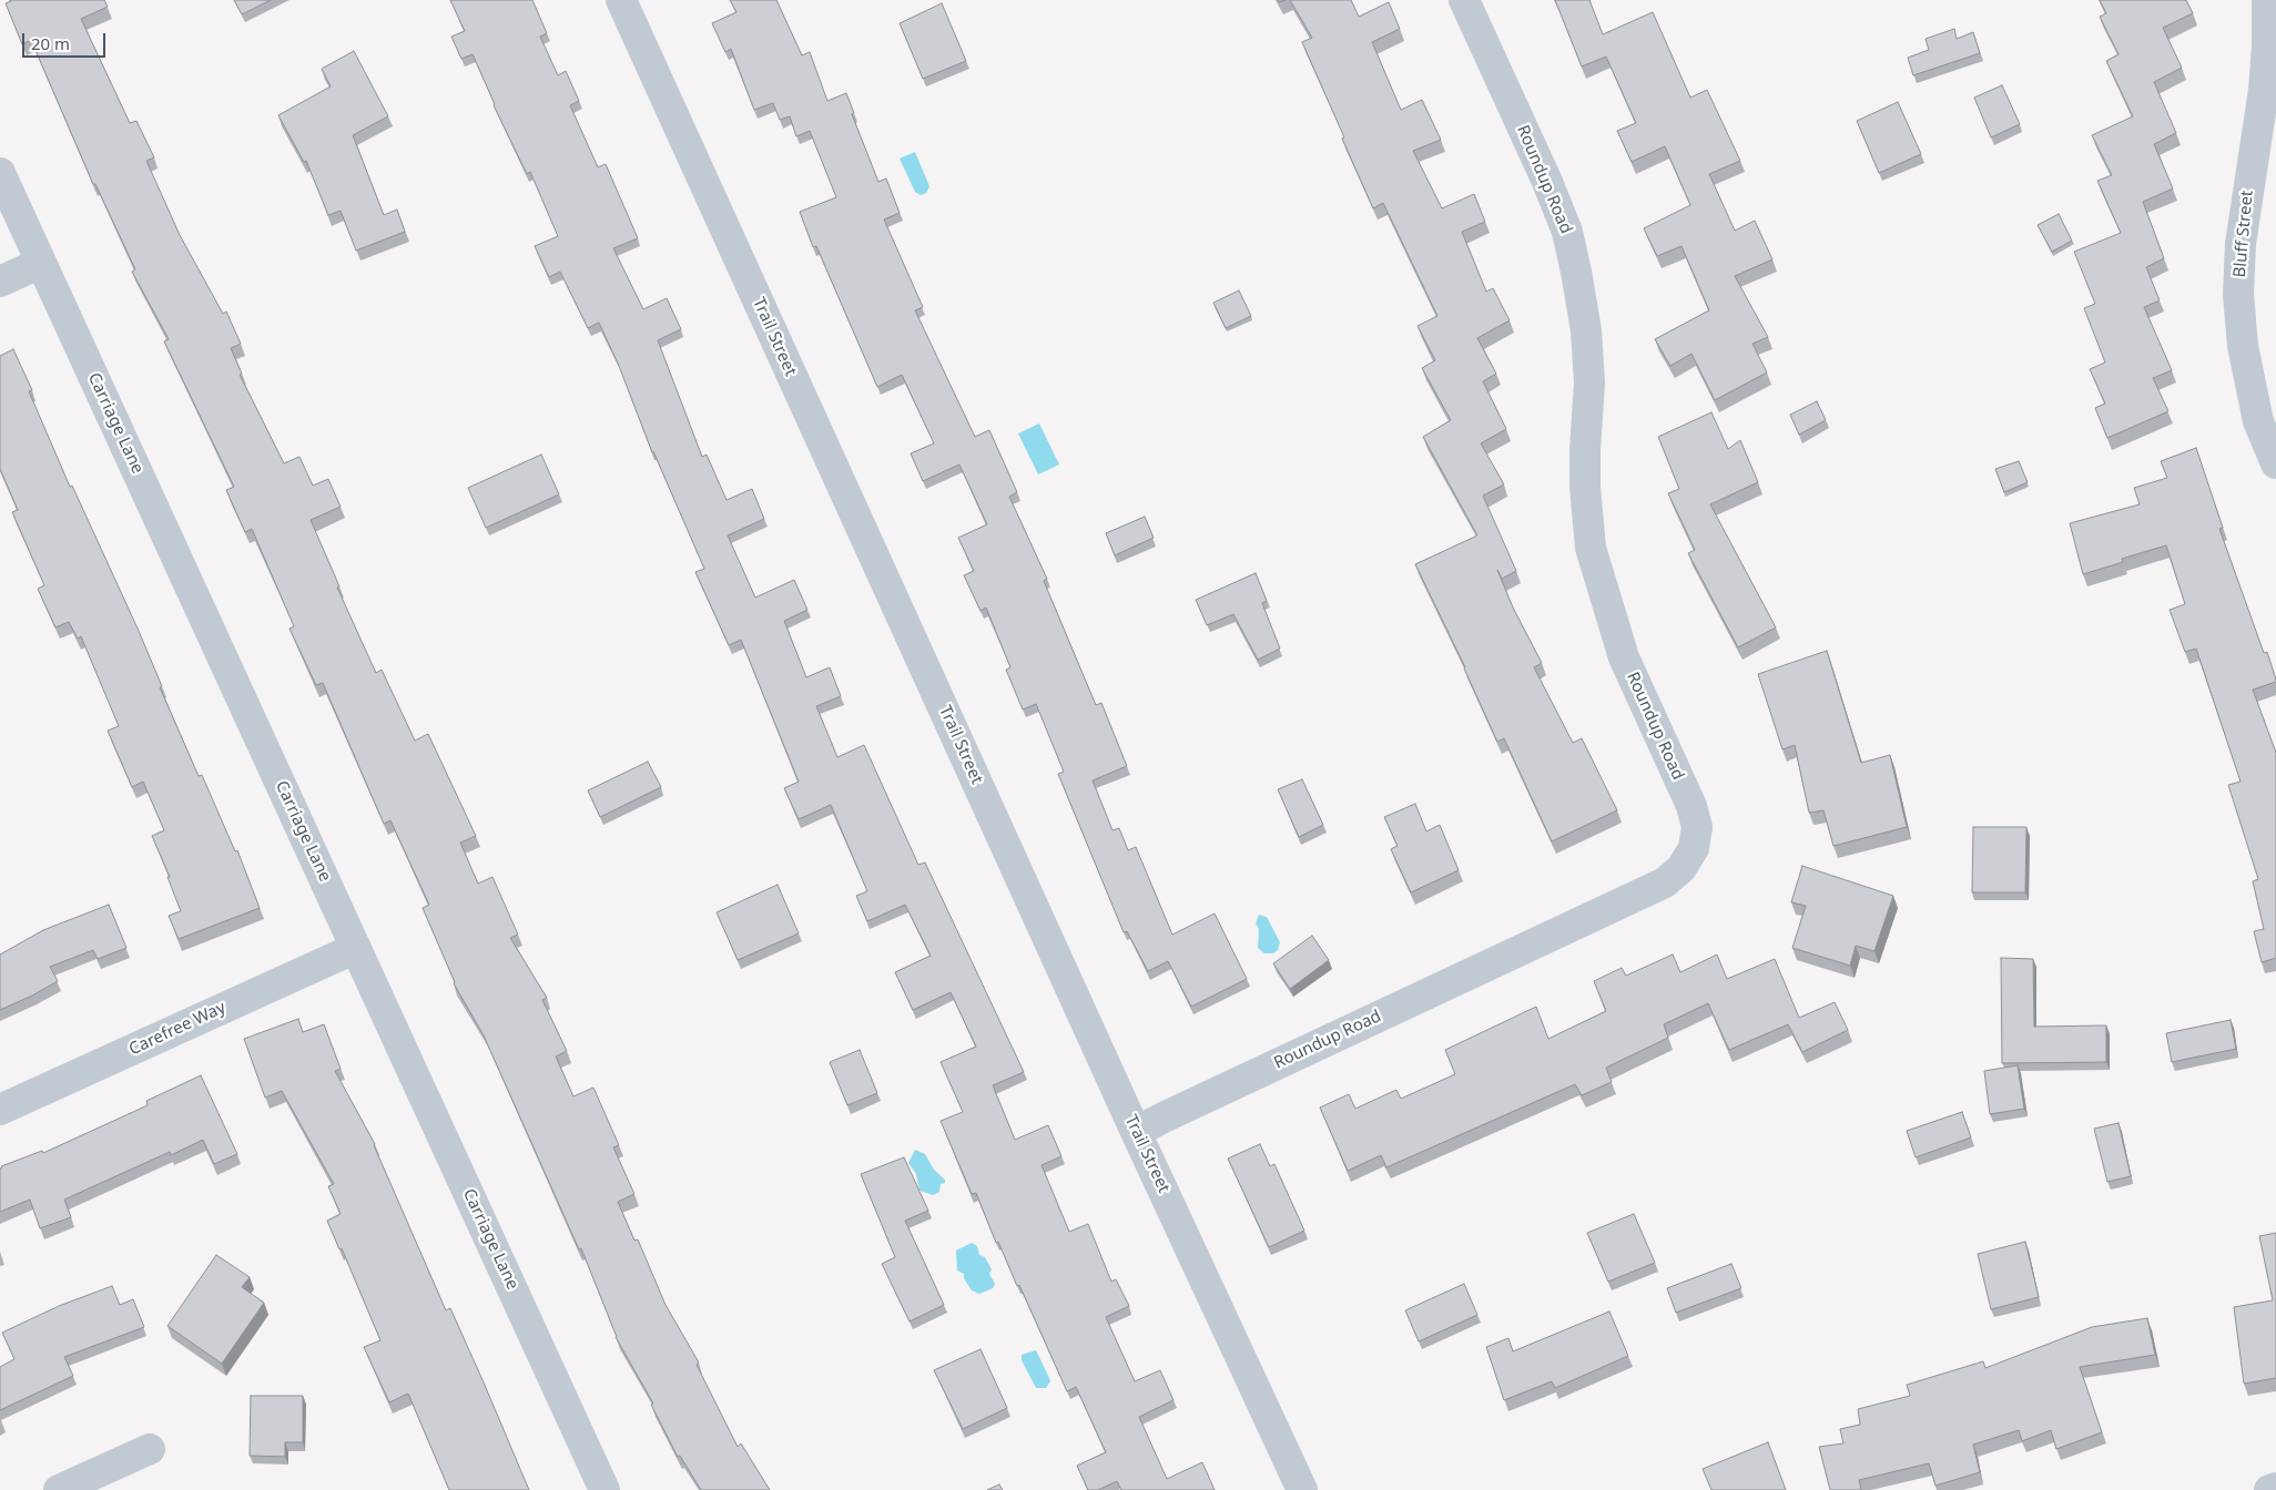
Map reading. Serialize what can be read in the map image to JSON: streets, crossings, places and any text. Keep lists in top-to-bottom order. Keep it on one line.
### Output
{"streets":{"street":["Roundup Road","Bluff Street","Trail Street","Carriage Lane","Carefree Way"]},"crossings":[["Roundup Road","Trail Street"],["Carriage Lane","Carefree Way"]],"scale_bar":"20 m"}
